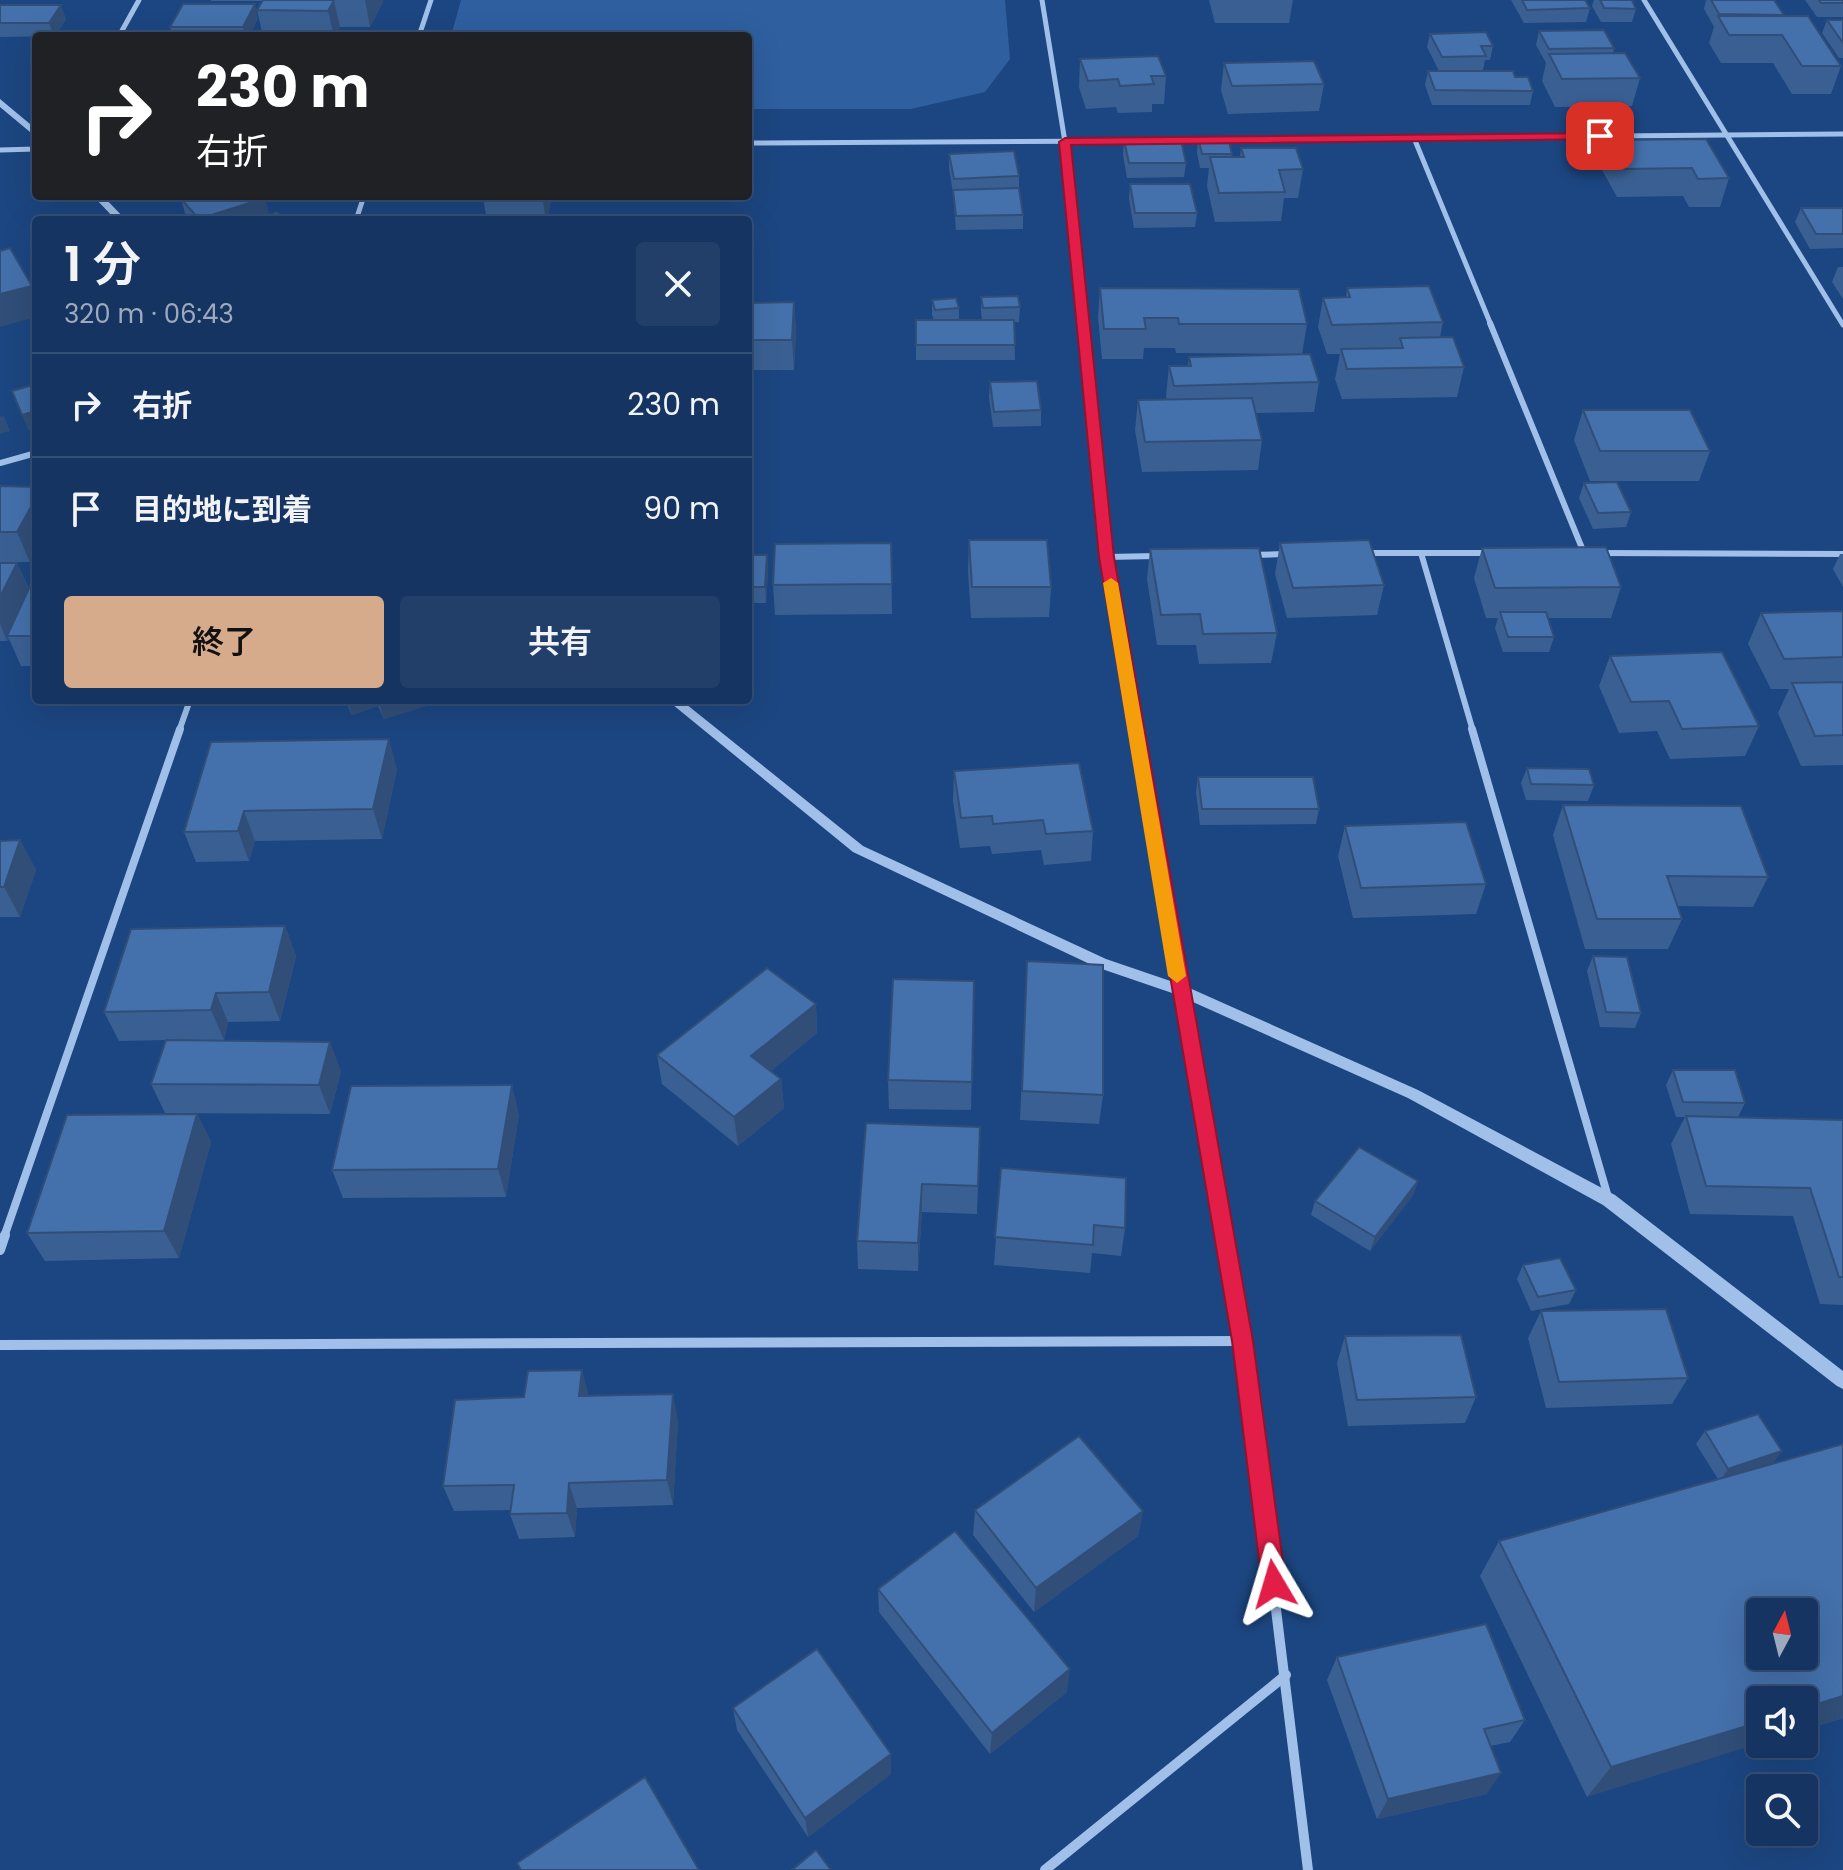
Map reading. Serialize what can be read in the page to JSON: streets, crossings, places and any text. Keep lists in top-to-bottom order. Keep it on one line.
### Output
{"north":"top","page":{"turn":["230 m","右折"],"heading":["1 分","320 m · 06:43"],"list":[{"name":"右折","value":"230 m"},{"name":"目的地に到着","value":"90 m"}],"buttons":["終了","共有"]}}
